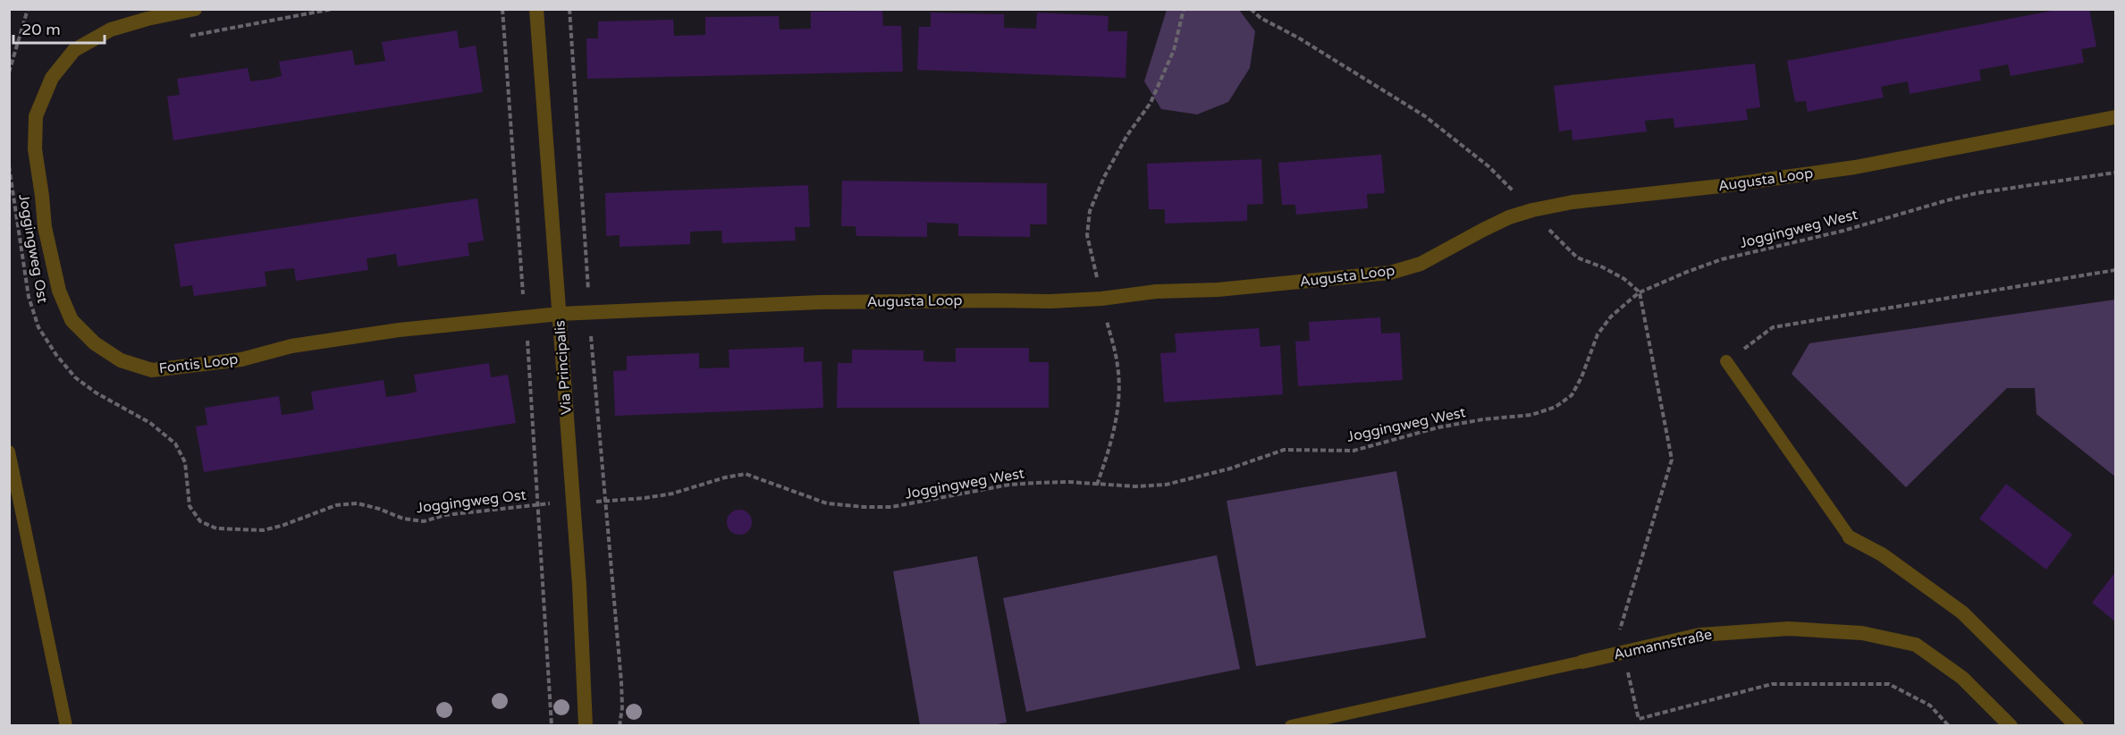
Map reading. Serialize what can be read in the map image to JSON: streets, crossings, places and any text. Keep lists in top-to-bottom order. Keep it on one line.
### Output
{"streets":{"street":["Augusta Loop","Fontis Loop","Via Principalis","Aumannstraße"],"path":["Joggingweg West","Joggingweg Ost"]},"crossings":[["Augusta Loop","Fontis Loop"],["Augusta Loop","Via Principalis"],["Joggingweg West","Joggingweg Ost"],["Joggingweg West","Via Principalis"],["Joggingweg Ost","Via Principalis"],["Fontis Loop","Via Principalis"]],"scale_bar":"20 m"}
